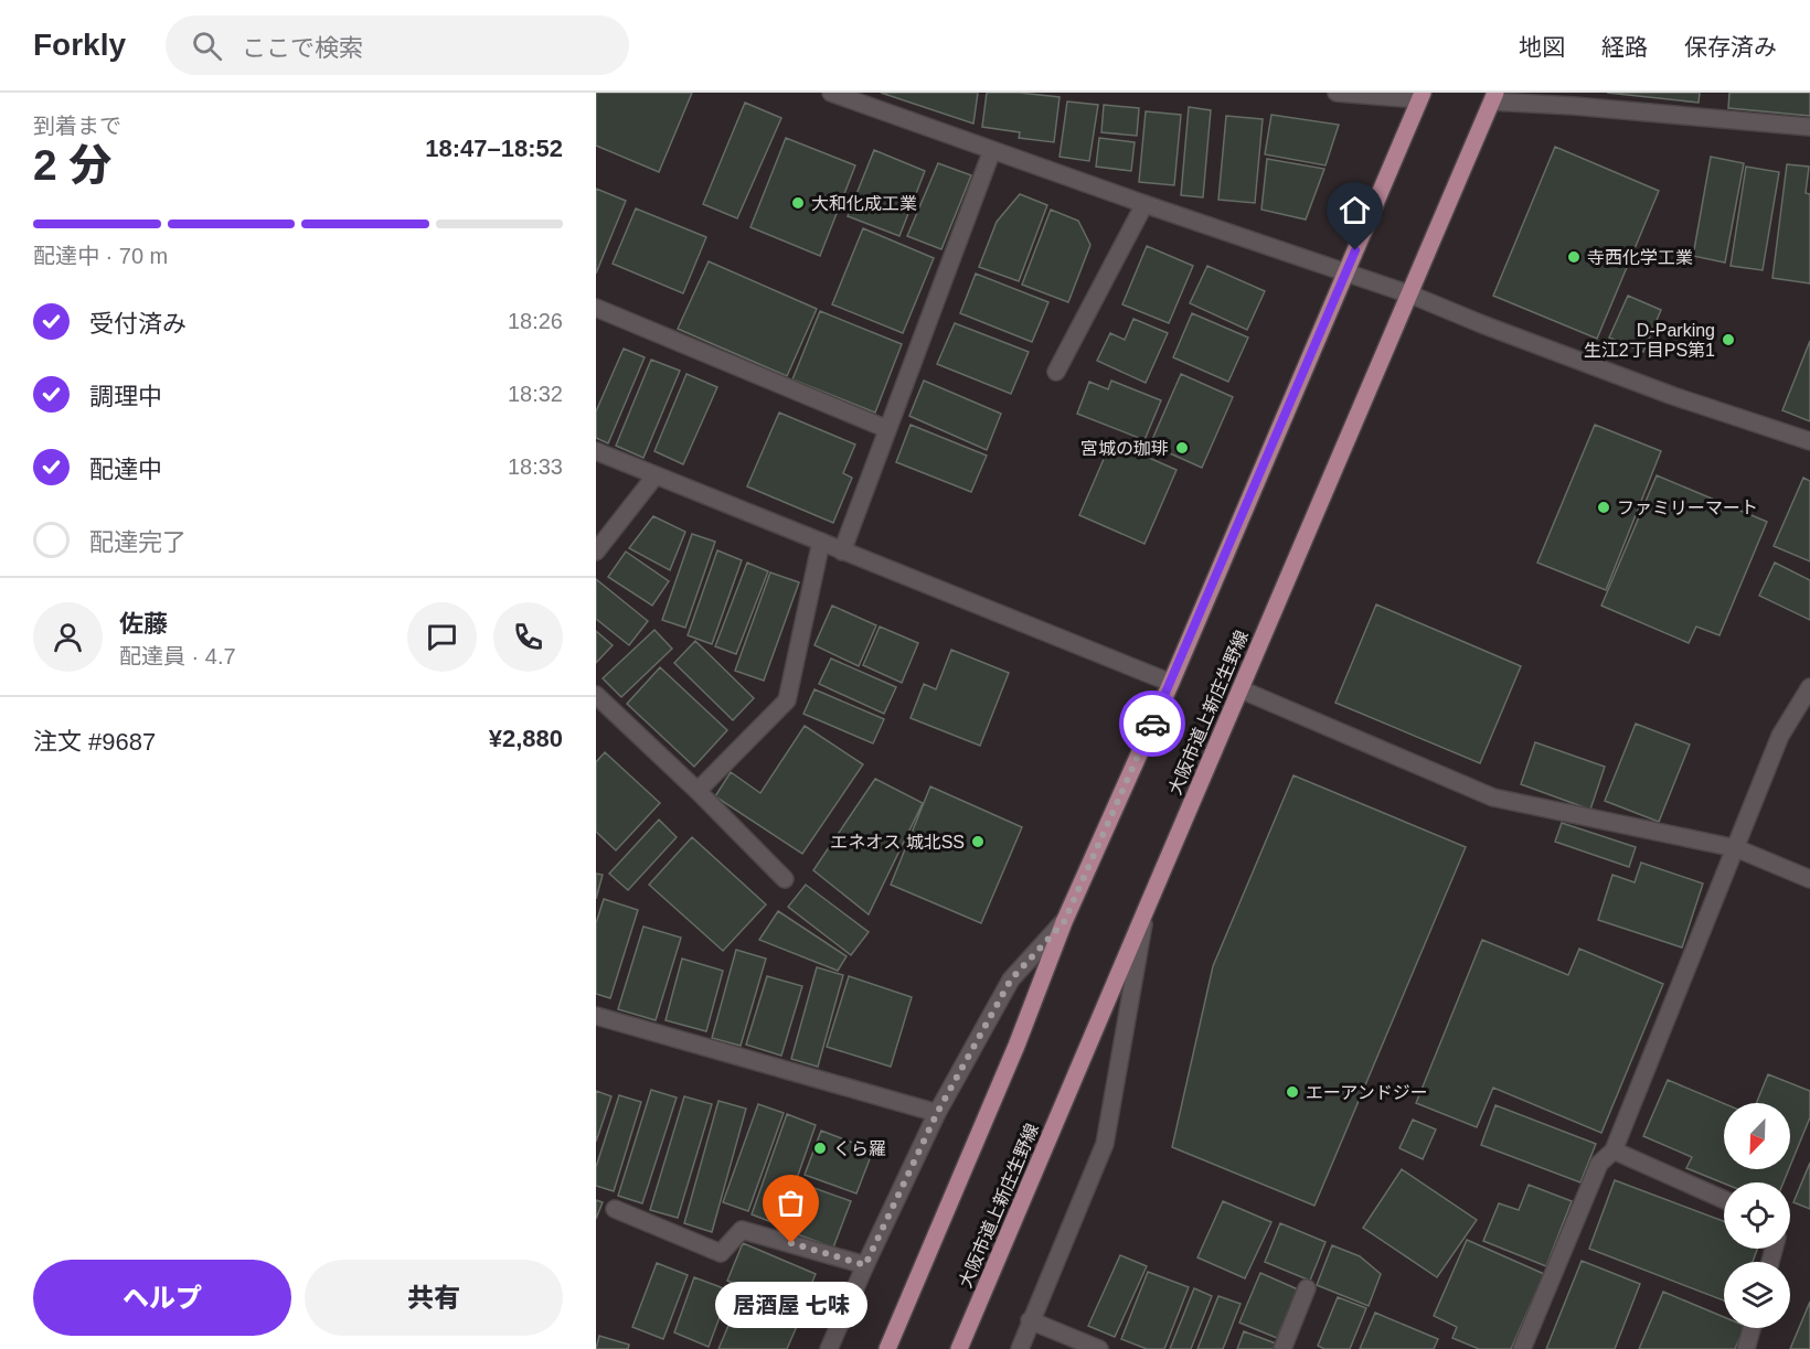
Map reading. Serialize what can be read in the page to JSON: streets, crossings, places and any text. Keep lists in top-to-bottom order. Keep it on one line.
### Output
{"streets":{"main road":["大阪市道上新庄生野線"]},"places":["大和化成工業","寺西化学工業","D-Parking 生江2丁目PS第1","宮城の珈琲","ファミリーマート","エネオス 城北SS","エーアンドジー","くら羅","居酒屋 七味"],"north":"bottom left","page":{"header":"Forkly","search":"ここで検索","nav":["地図","経路","保存済み"],"heading":["2 分","到着まで","18:47–18:52"],"panel":["佐藤","配達員 · 4.7","注文 #9687","¥2,880"],"bar":"配達中 · 70 m","list":[["受付済み","18:26"],["調理中","18:32"],["配達中","18:33"],"配達完了"],"buttons":["ヘルプ","共有"],"bubble":"居酒屋 七味"}}
